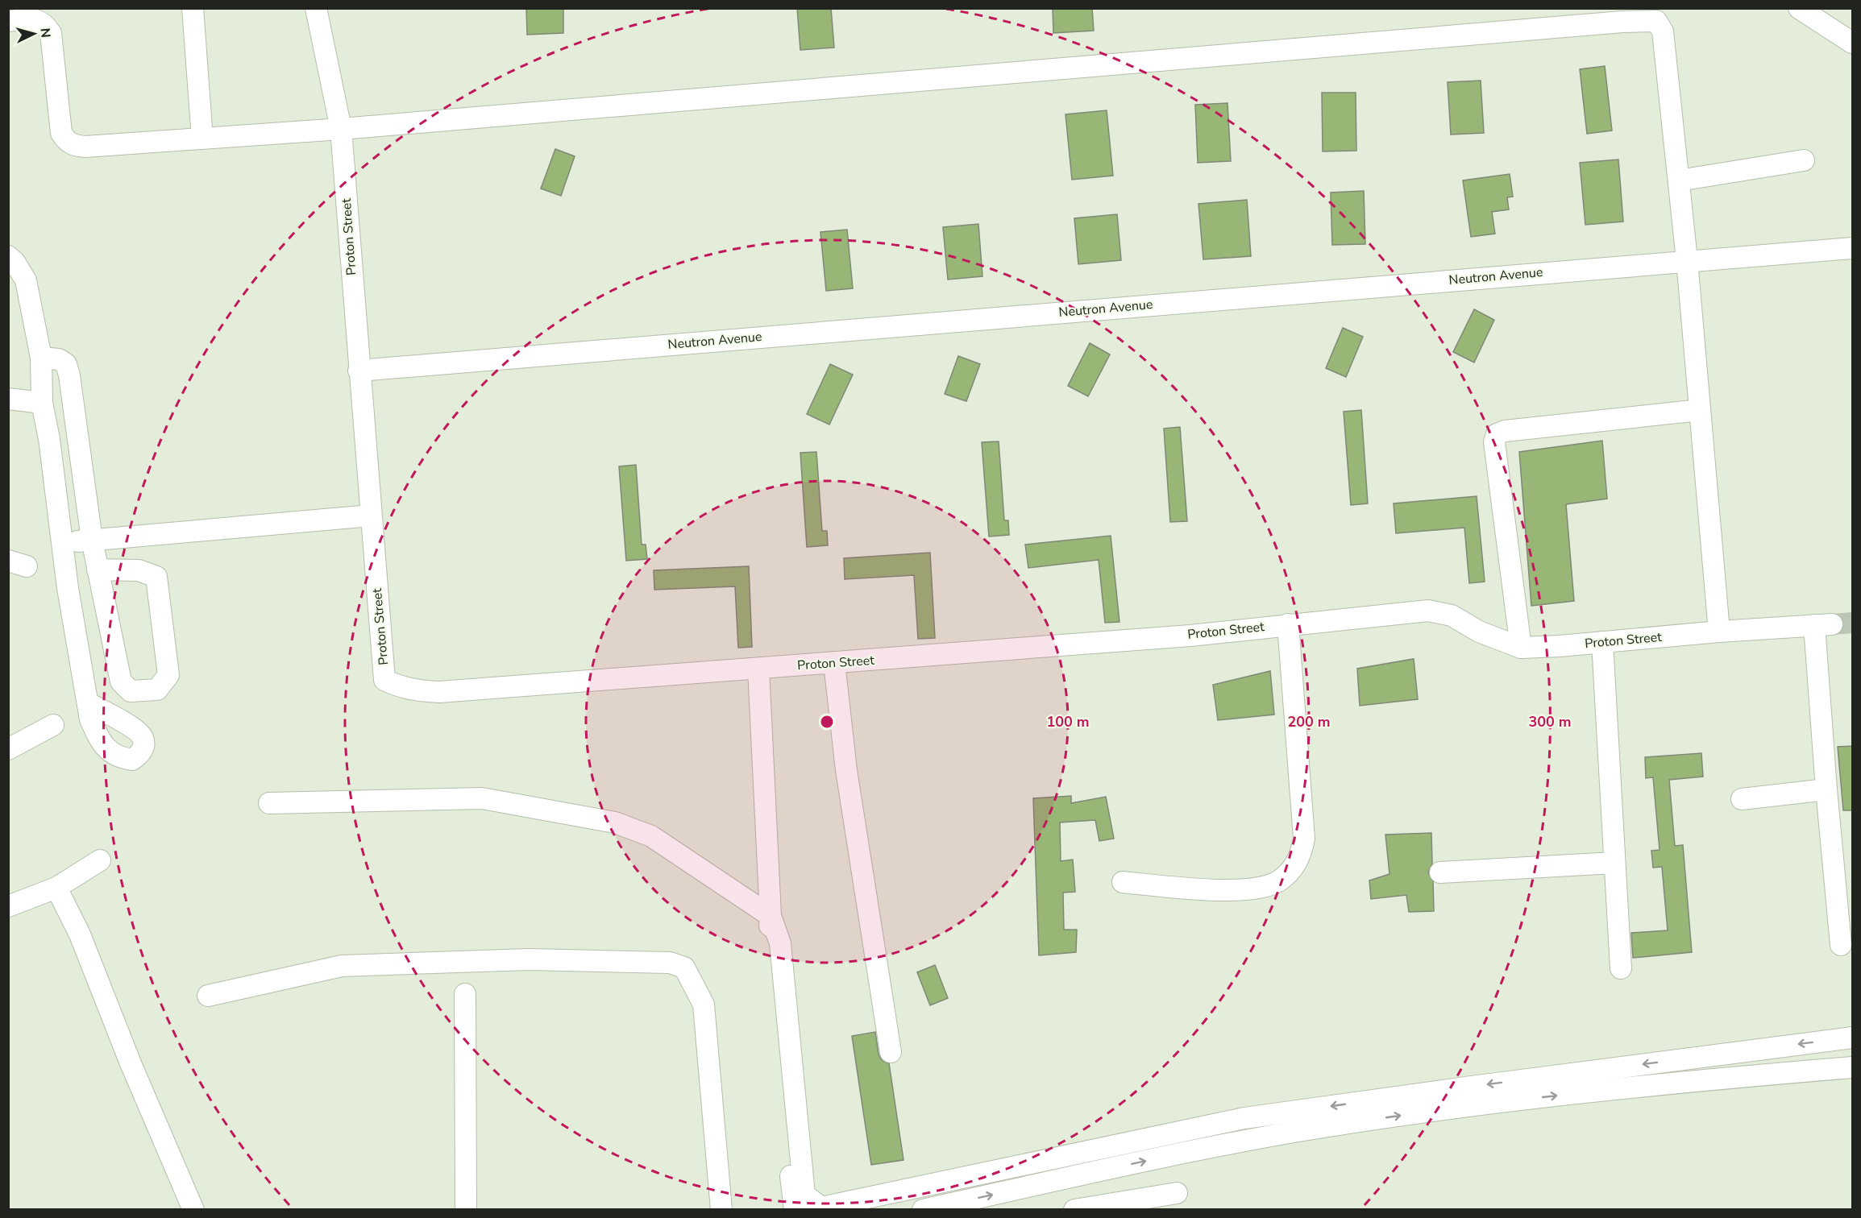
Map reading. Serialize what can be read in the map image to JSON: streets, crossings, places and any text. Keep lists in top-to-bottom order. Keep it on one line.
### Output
{"streets":{"street":["Proton Street","Neutron Avenue"]},"crossings":[["Proton Street","Neutron Avenue"]],"north":"right","rings":["100 m","200 m","300 m"]}
